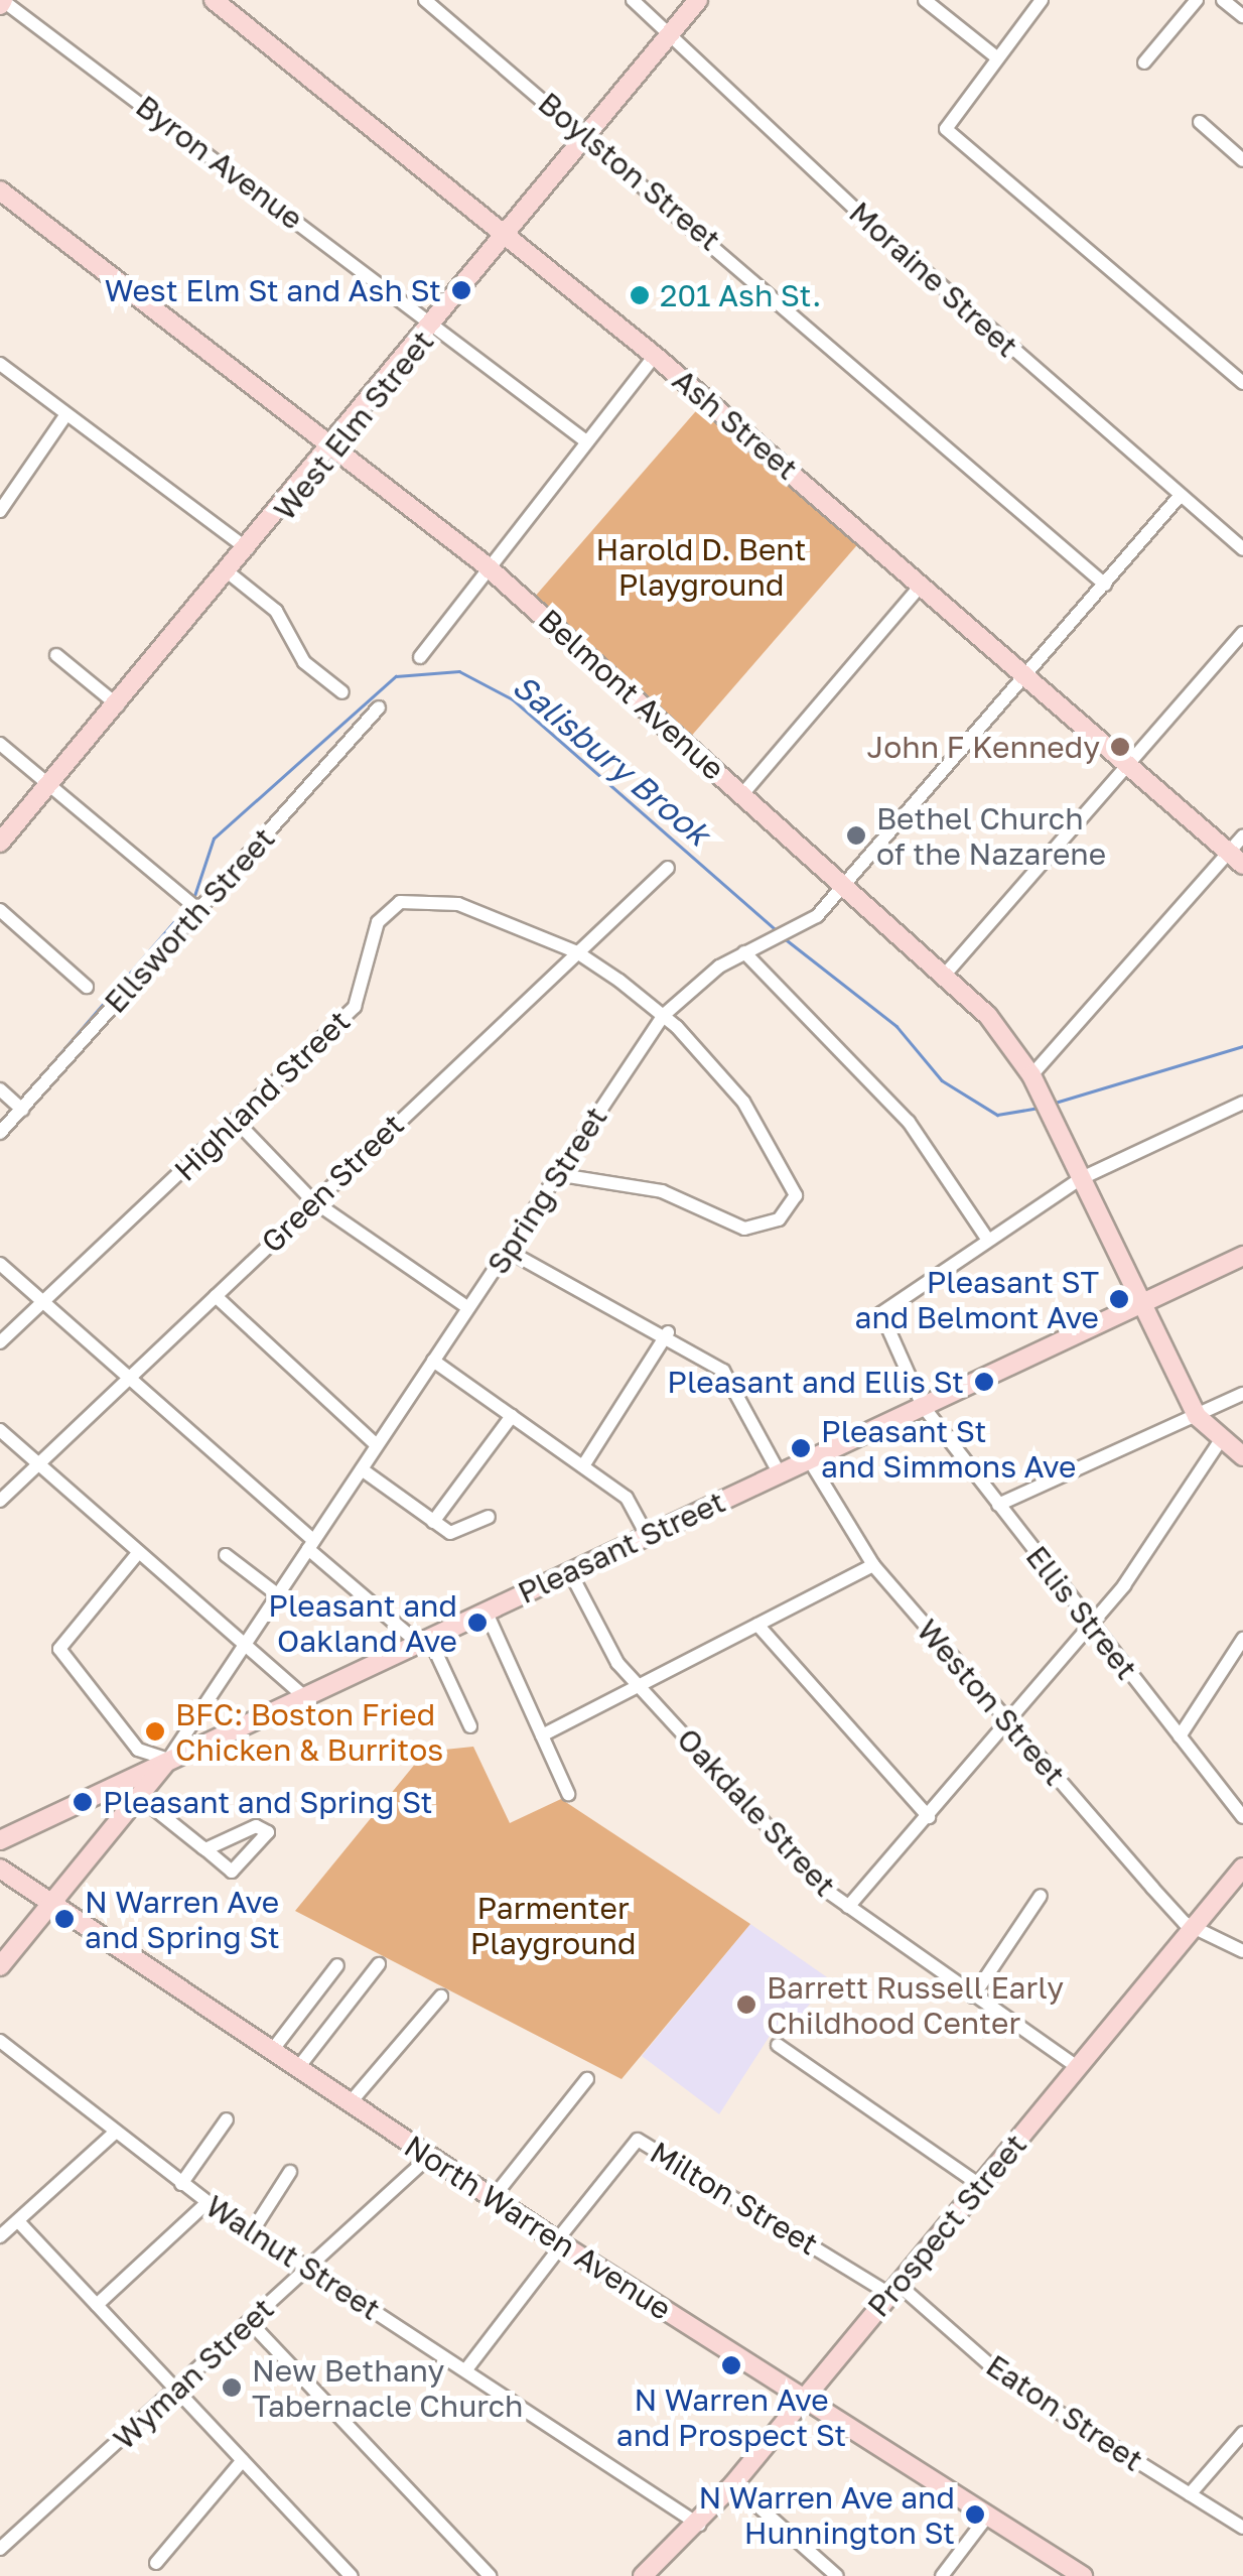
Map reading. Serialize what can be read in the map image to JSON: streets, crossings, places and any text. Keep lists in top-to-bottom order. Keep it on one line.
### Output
{"streets":{"street":["Byron Avenue","Boylston Street","Moraine Street","Ash Street","West Elm Street","Belmont Avenue","Ellsworth Street","Highland Street","Green Street","Spring Street","Pleasant Street","Ellis Street","Weston Street","Oakdale Street","Milton Street","Prospect Street","North Warren Avenue","Walnut Street","Wyman Street","Eaton Street"]},"crossings":[["Byron Avenue","West Elm Street"],["Boylston Street","West Elm Street"],["Boylston Street","Spring Street"],["Moraine Street","West Elm Street"],["Moraine Street","Spring Street"],["Ash Street","West Elm Street"],["Ash Street","Spring Street"],["West Elm Street","Belmont Avenue"],["Belmont Avenue","Spring Street"],["Belmont Avenue","Pleasant Street"],["Highland Street","Green Street"],["Highland Street","Spring Street"],["Spring Street","Pleasant Street"],["Spring Street","North Warren Avenue"],["Pleasant Street","Ellis Street"],["Pleasant Street","Weston Street"],["Pleasant Street","Oakdale Street"],["Weston Street","Prospect Street"],["Oakdale Street","Prospect Street"],["Milton Street","Prospect Street"],["Milton Street","North Warren Avenue"],["Milton Street","Eaton Street"],["Prospect Street","North Warren Avenue"],["Prospect Street","Walnut Street"],["Prospect Street","Eaton Street"],["North Warren Avenue","Wyman Street"],["Walnut Street","Wyman Street"]],"water":["Salisbury Brook"],"parks":["Harold D. Bent Playground","Parmenter Playground"],"places":["West Elm St and Ash St","201 Ash St.","John F Kennedy","Bethel Church of the Nazarene","Pleasant ST and Belmont Ave","Pleasant and Ellis St","Pleasant St and Simmons Ave","Pleasant and Oakland Ave","BFC: Boston Fried Chicken & Burritos","Pleasant and Spring St","N Warren Ave and Spring St","Barrett Russell Early Childhood Center","N Warren Ave and Prospect St","New Bethany Tabernacle Church","N Warren Ave and Hunnington St"]}
